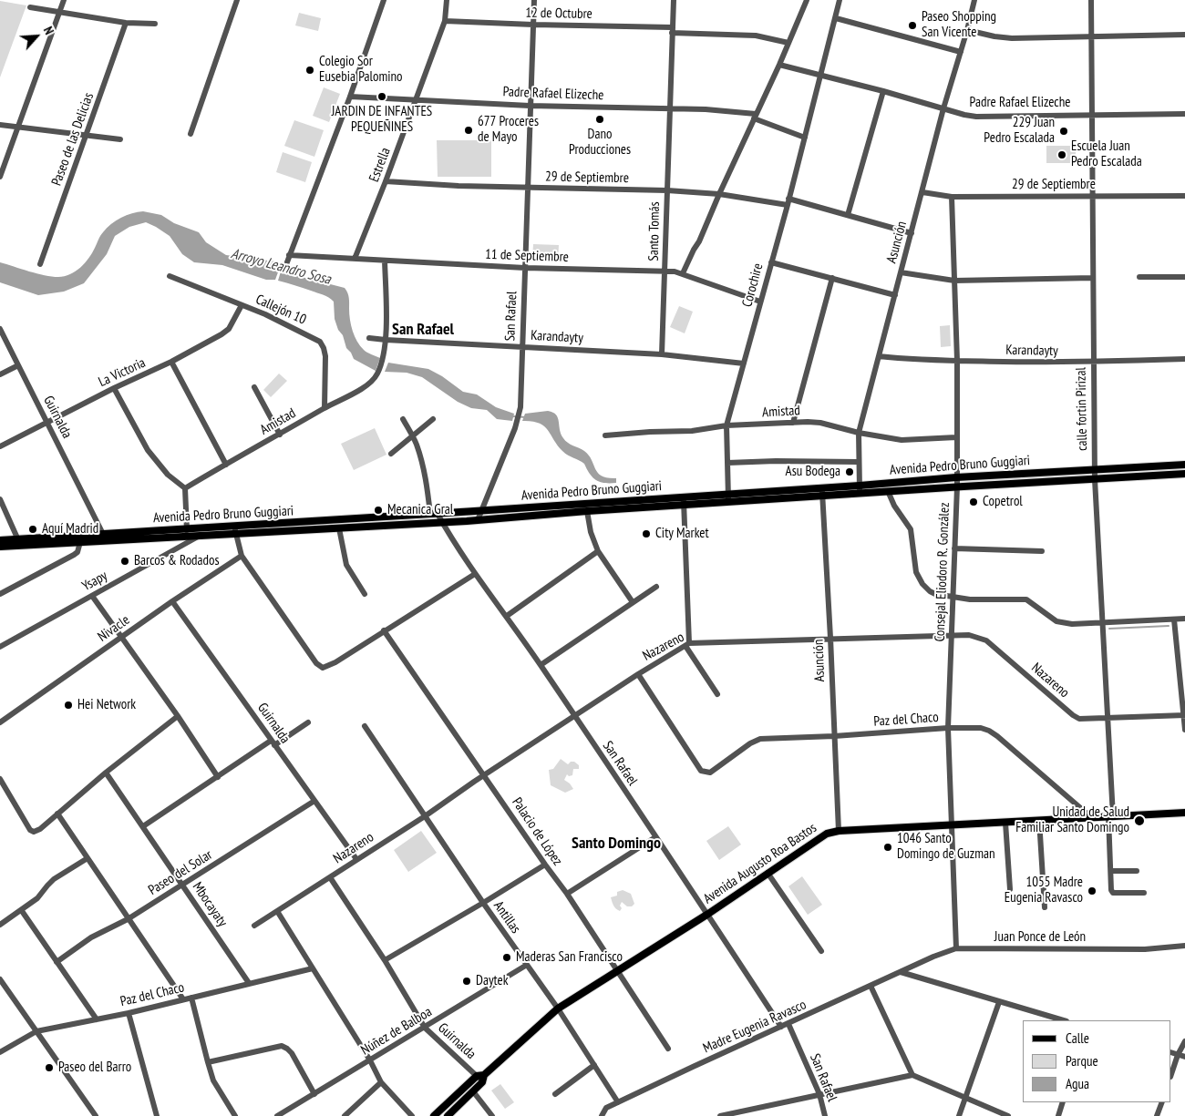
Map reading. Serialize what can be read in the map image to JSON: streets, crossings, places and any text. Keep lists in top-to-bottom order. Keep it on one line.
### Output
{"streets":{"main road":["Avenida Pedro Bruno Guggiari","Avenida Augusto Roa Bastos"],"street":["12 de Octubre","Padre Rafael Elizeche","Paseo de las Delicias","Estrella","29 de Septiembre","Santo Tomás","Asunción","11 de Septiembre","Corochire","Callejón 10","San Rafael","Karandayty","La Victoria","calle fortin Pirizal","Amistad","Guirnalda","Consejal Eliodoro R. González","Ysapy","Nivacle","Nazareno","Paz del Chaco","Palacio de López","Paseo del Solar","Mbocayaty","Antillas","Juan Ponce de León","Madre Eugenia Ravasco","Núñez de Balboa"]},"crossings":[["12 de Octubre","Estrella"],["12 de Octubre","Santo Tomás"],["12 de Octubre","San Rafael"],["Padre Rafael Elizeche","Estrella"],["Padre Rafael Elizeche","Santo Tomás"],["Padre Rafael Elizeche","Asunción"],["Padre Rafael Elizeche","Corochire"],["Padre Rafael Elizeche","San Rafael"],["Padre Rafael Elizeche","calle fortin Pirizal"],["Estrella","29 de Septiembre"],["Estrella","11 de Septiembre"],["29 de Septiembre","Santo Tomás"],["29 de Septiembre","Asunción"],["29 de Septiembre","Corochire"],["29 de Septiembre","San Rafael"],["29 de Septiembre","calle fortin Pirizal"],["29 de Septiembre","Consejal Eliodoro R. González"],["Santo Tomás","11 de Septiembre"],["Santo Tomás","Karandayty"],["Asunción","Karandayty"],["Asunción","Amistad"],["Asunción","Avenida Pedro Bruno Guggiari"],["Asunción","Nazareno"],["Asunción","Paz del Chaco"],["Asunción","Avenida Augusto Roa Bastos"],["11 de Septiembre","Corochire"],["11 de Septiembre","San Rafael"],["Corochire","Karandayty"],["Corochire","Amistad"],["Corochire","Avenida Pedro Bruno Guggiari"],["Callejón 10","La Victoria"],["Callejón 10","Amistad"],["San Rafael","Karandayty"],["San Rafael","Avenida Pedro Bruno Guggiari"],["San Rafael","Nazareno"],["San Rafael","Avenida Augusto Roa Bastos"],["San Rafael","Madre Eugenia Ravasco"],["Karandayty","calle fortin Pirizal"],["Karandayty","Amistad"],["Karandayty","Consejal Eliodoro R. González"],["La Victoria","Guirnalda"],["calle fortin Pirizal","Avenida Pedro Bruno Guggiari"],["calle fortin Pirizal","Nazareno"],["calle fortin Pirizal","Avenida Augusto Roa Bastos"],["Amistad","Consejal Eliodoro R. González"],["Guirnalda","Avenida Pedro Bruno Guggiari"],["Guirnalda","Nivacle"],["Guirnalda","Nazareno"],["Guirnalda","Avenida Augusto Roa Bastos"],["Guirnalda","Paseo del Solar"],["Guirnalda","Núñez de Balboa"],["Avenida Pedro Bruno Guggiari","Consejal Eliodoro R. González"],["Avenida Pedro Bruno Guggiari","Ysapy"],["Consejal Eliodoro R. González","Nazareno"],["Consejal Eliodoro R. González","Paz del Chaco"],["Consejal Eliodoro R. González","Avenida Augusto Roa Bastos"],["Consejal Eliodoro R. González","Juan Ponce de León"],["Nazareno","Paz del Chaco"],["Nazareno","Palacio de López"],["Nazareno","Antillas"],["Paz del Chaco","Avenida Augusto Roa Bastos"],["Paz del Chaco","Mbocayaty"],["Palacio de López","Avenida Augusto Roa Bastos"],["Avenida Augusto Roa Bastos","Antillas"],["Paseo del Solar","Mbocayaty"],["Antillas","Madre Eugenia Ravasco"],["Antillas","Núñez de Balboa"],["Juan Ponce de León","Madre Eugenia Ravasco"]],"districts":["San Rafael","Santo Domingo"],"water":["Arroyo Leandro Sosa"],"places":["Paseo Shopping San Vicente","Colegio Sor Eusebia Palomino","JARDIN DE INFANTES PEQUEÑINES","Dano Producciones","677 Proceres de Mayo","229 Juan Pedro Escalada","Escuela Juan Pedro Escalada","Asu Bodega","Copetrol","Mecanica Gral","Aquí Madrid","City Market","Barcos & Rodados","Hei Network","Unidad de Salud Familiar Santo Domingo","1046 Santo Domingo de Guzman","1055 Madre Eugenia Ravasco","Maderas San Francisco","Daytek","Paseo del Barro"],"legend":["Calle","Parque","Agua"],"north":"top right"}
